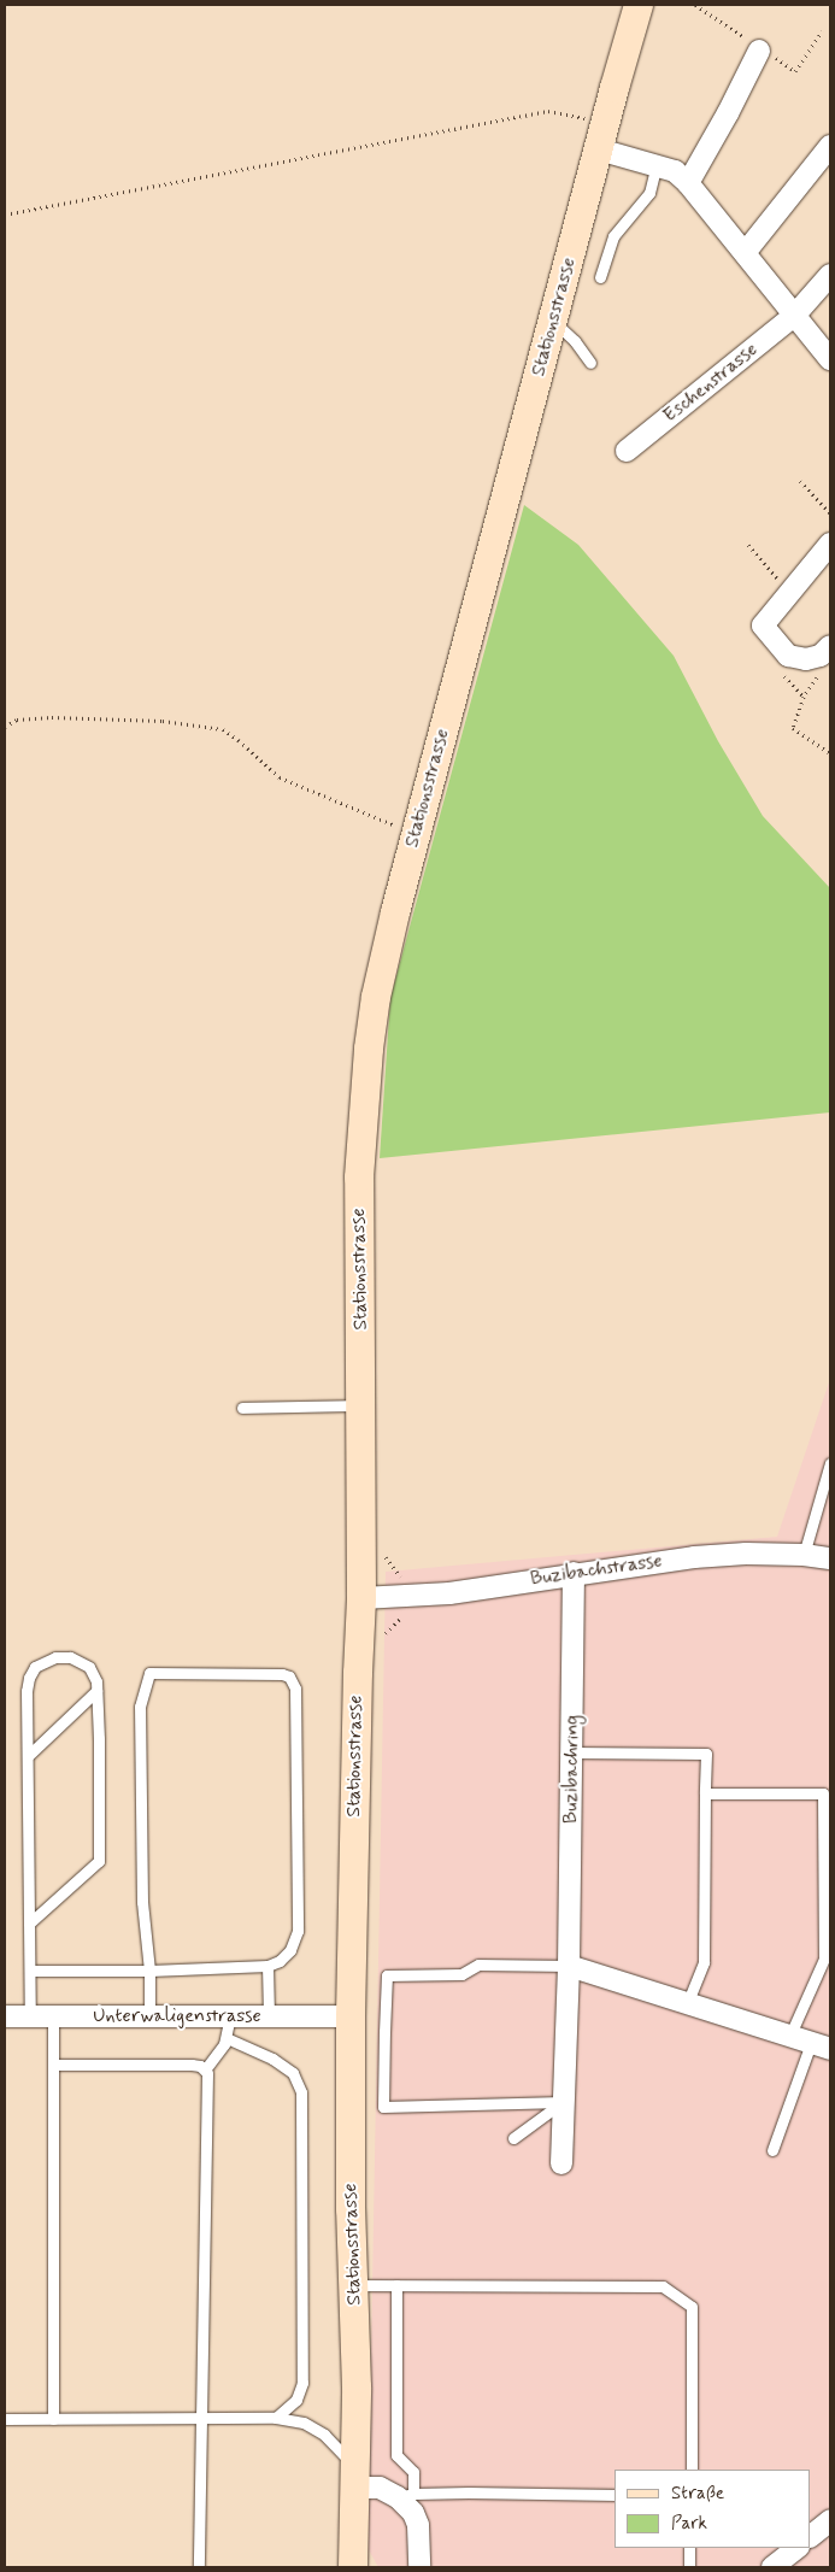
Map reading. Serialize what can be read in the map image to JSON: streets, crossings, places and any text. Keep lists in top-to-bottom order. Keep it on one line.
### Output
{"streets":{"main road":["Stationsstrasse"],"street":["Eschenstrasse","Buzibachstrasse","Buzibachring","Unterwaligenstrasse"]},"crossings":[["Stationsstrasse","Buzibachstrasse"],["Stationsstrasse","Unterwaligenstrasse"],["Buzibachstrasse","Buzibachring"]],"legend":["Straße","Park"]}
